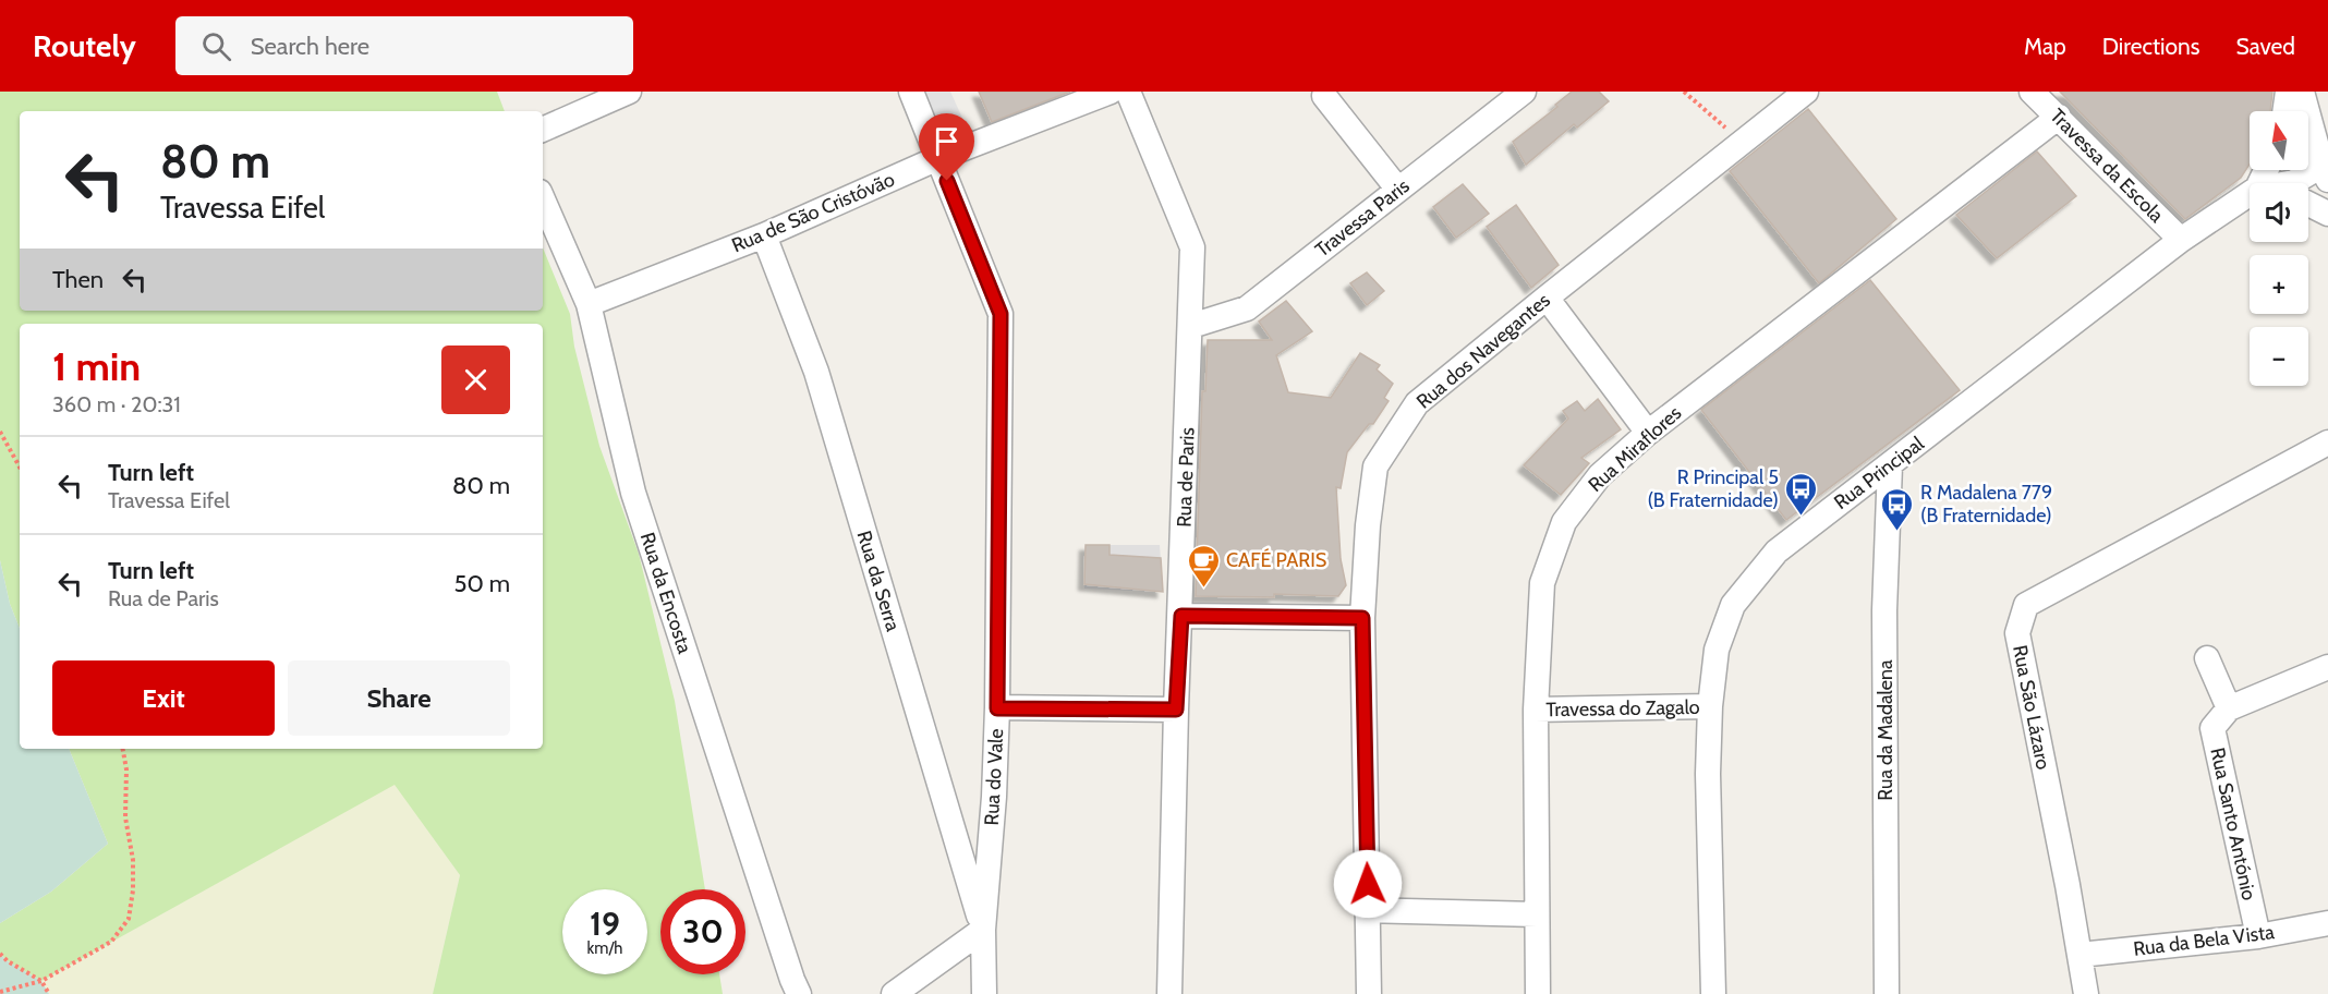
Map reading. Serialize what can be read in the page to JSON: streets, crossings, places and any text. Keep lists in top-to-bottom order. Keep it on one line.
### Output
{"streets":{"street":["Travessa da Escola","Rua de São Cristóvão","Travessa Paris","Rua dos Navegantes","Rua Miraflores","Rua Principal","Rua de Paris","Rua da Serra","Rua da Encosta","Rua São Lázaro","Travessa do Zagalo","Rua da Madalena","Rua do Vale","Rua Santo António","Rua da Bela Vista"]},"crossings":[["Travessa da Escola","Rua Miraflores"],["Travessa da Escola","Rua Principal"],["Rua de São Cristóvão","Rua da Serra"],["Rua de São Cristóvão","Rua da Encosta"],["Rua de São Cristóvão","Rua do Vale"],["Travessa Paris","Rua de Paris"],["Rua Miraflores","Travessa do Zagalo"],["Rua Principal","Travessa do Zagalo"],["Rua Principal","Rua da Madalena"],["Rua da Serra","Rua do Vale"],["Rua São Lázaro","Rua da Bela Vista"],["Rua Santo António","Rua da Bela Vista"]],"places":{"bus stop":["R Principal 5 (B Fraternidade)","R Madalena 779 (B Fraternidade)"],"cafe":["CAFÉ PARIS"]},"north":"top","page":{"header":"Routely","search":"Search here","nav":["Map","Directions","Saved"],"map_buttons":["+","−"],"turn":["80 m","Travessa Eifel"],"then":"Then","heading":["1 min","360 m · 20:31"],"list":[{"name":"Turn left","note":"Travessa Eifel","value":"80 m"},{"name":"Turn left","note":"Rua de Paris","value":"50 m"}],"buttons":["Exit","Share"],"speed":"19 km/h","limit":"30"}}
